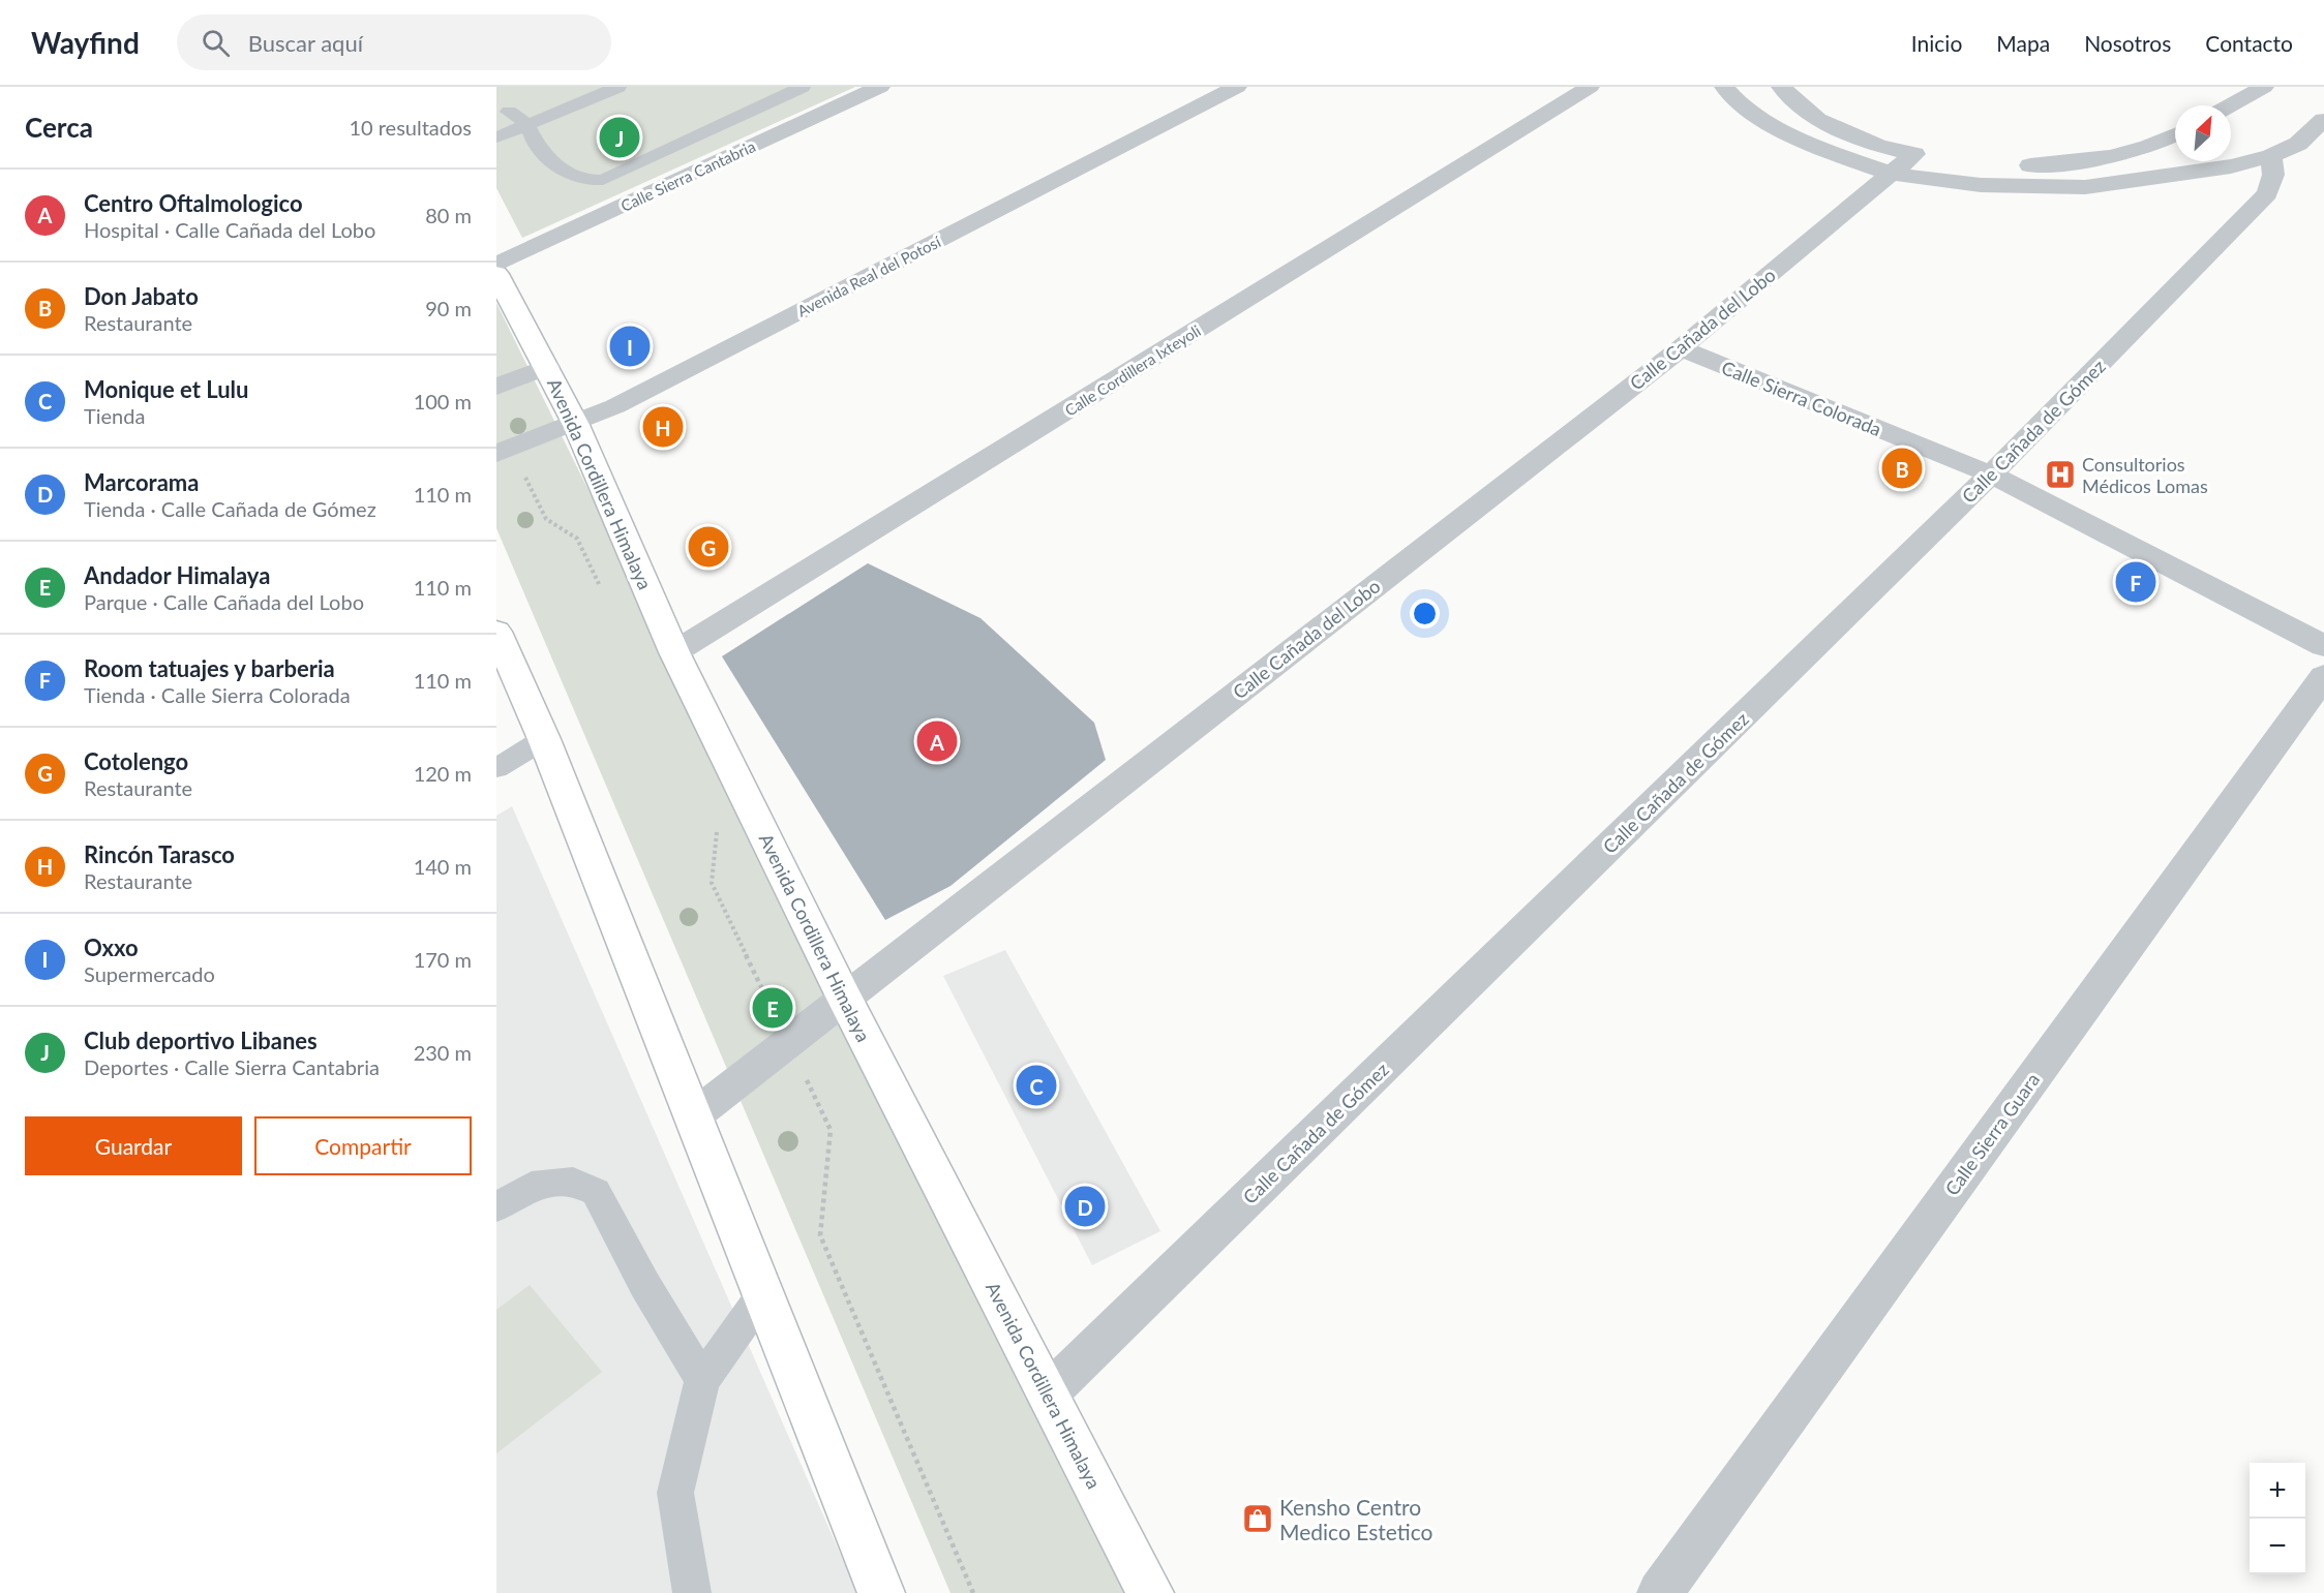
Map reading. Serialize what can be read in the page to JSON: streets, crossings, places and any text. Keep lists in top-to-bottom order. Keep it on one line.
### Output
{"streets":{"main road":["Avenida Cordillera Himalaya"],"street":["Calle Sierra Cantabria","Avenida Real del Potosí","Calle Cañada del Lobo","Calle Cordillera Ixteyoli","Calle Sierra Colorada","Calle Cañada de Gómez","Calle Sierra Guara"]},"crossings":[["Avenida Real del Potosí","Avenida Cordillera Himalaya"],["Calle Cañada del Lobo","Calle Sierra Colorada"],["Calle Cañada del Lobo","Avenida Cordillera Himalaya"],["Calle Cordillera Ixteyoli","Avenida Cordillera Himalaya"],["Calle Sierra Colorada","Calle Cañada de Gómez"],["Calle Cañada de Gómez","Avenida Cordillera Himalaya"]],"places":{"hospital":["Consultorios Médicos Lomas"],"shop":["Kensho Centro Medico Estetico"]},"north":"top right","page":{"header":"Wayfind","search":"Buscar aquí","nav":["Inicio","Mapa","Nosotros","Contacto"],"heading":["Cerca","10 resultados"],"pins":["J","I","H","B","G","F","A","E","C","D"],"list":[{"mark":"A","name":"Centro Oftalmologico","note":"Hospital · Calle Cañada del Lobo","value":"80 m"},{"mark":"B","name":"Don Jabato","note":"Restaurante","value":"90 m"},{"mark":"C","name":"Monique et Lulu","note":"Tienda","value":"100 m"},{"mark":"D","name":"Marcorama","note":"Tienda · Calle Cañada de Gómez","value":"110 m"},{"mark":"E","name":"Andador Himalaya","note":"Parque · Calle Cañada del Lobo","value":"110 m"},{"mark":"F","name":"Room tatuajes y barberia","note":"Tienda · Calle Sierra Colorada","value":"110 m"},{"mark":"G","name":"Cotolengo","note":"Restaurante","value":"120 m"},{"mark":"H","name":"Rincón Tarasco","note":"Restaurante","value":"140 m"},{"mark":"I","name":"Oxxo","note":"Supermercado","value":"170 m"},{"mark":"J","name":"Club deportivo Libanes","note":"Deportes · Calle Sierra Cantabria","value":"230 m"}],"buttons":["Guardar","Compartir"],"map_buttons":["+","−"]}}
